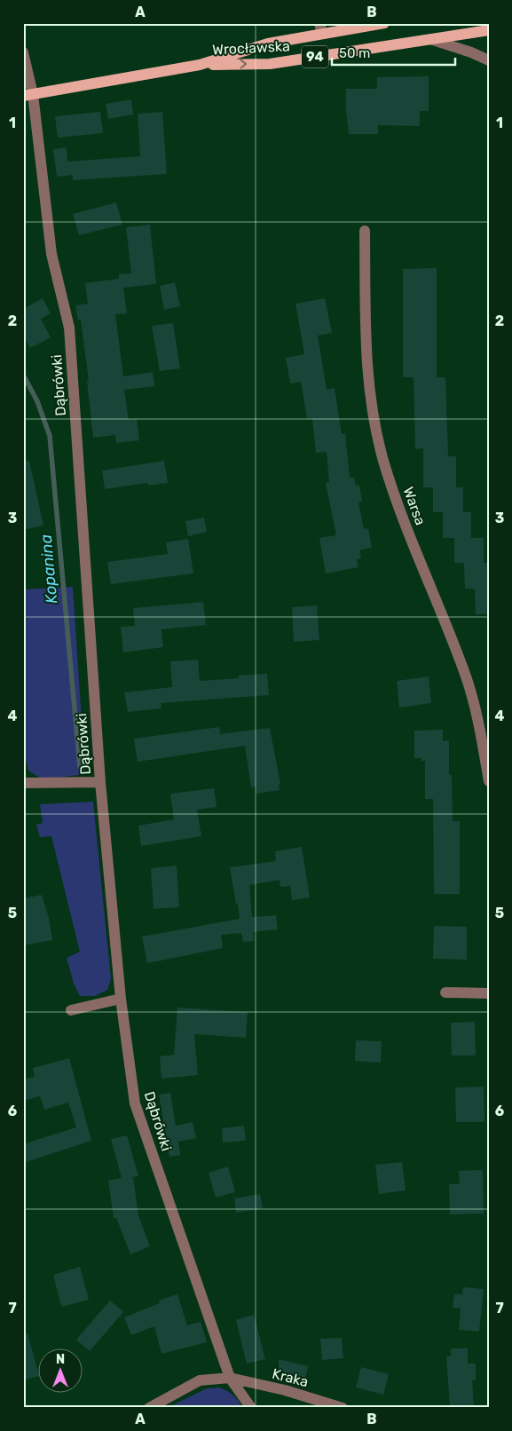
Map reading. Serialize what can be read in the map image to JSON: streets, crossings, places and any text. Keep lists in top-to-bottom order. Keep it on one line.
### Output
{"streets":{"main road":["Wrocławska","94"],"street":["Dąbrówki","Warsa","Kraka"]},"crossings":[["Wrocławska","Dąbrówki"],["Dąbrówki","Kraka"]],"water":["Kopanina"],"scale_bar":"50 m","north":"top","grid":{"columns":["A","B"],"rows":["1","2","3","4","5","6","7"]}}
